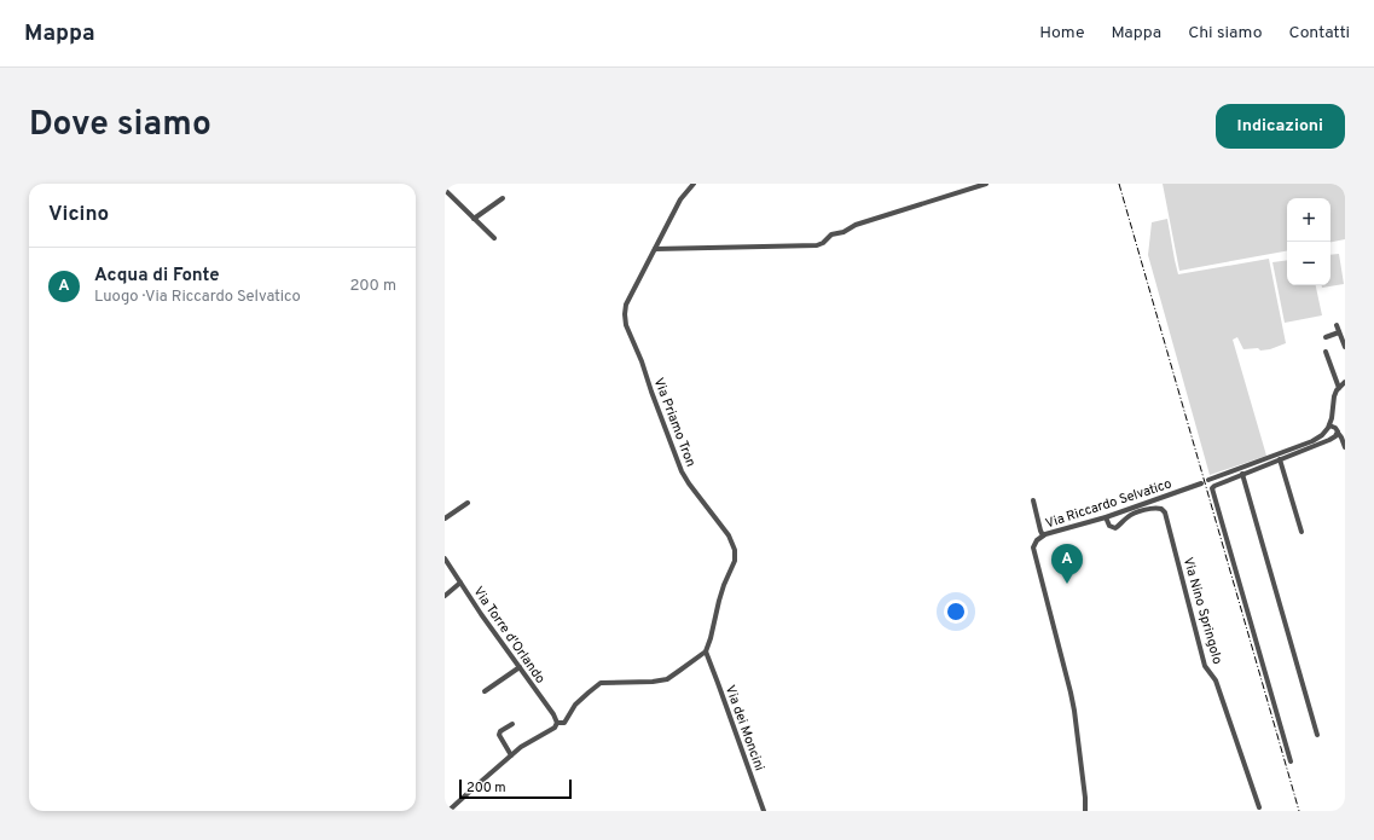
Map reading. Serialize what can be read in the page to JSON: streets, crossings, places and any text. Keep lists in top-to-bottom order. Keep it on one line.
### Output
{"streets":{"street":["Via Priamo Tron","Via Riccardo Selvatico","Via Nino Springolo","Via Torre d'Orlando","Via dei Moncini"]},"crossings":[["Via Priamo Tron","Via dei Moncini"],["Via Riccardo Selvatico","Via Nino Springolo"]],"scale_bar":"200 m","page":{"header":"Mappa","nav":["Home","Mappa","Chi siamo","Contatti"],"title":"Dove siamo","buttons":"Indicazioni","heading":"Vicino","map_buttons":["+","−"],"list":[{"mark":"A","name":"Acqua di Fonte","note":"Luogo · Via Riccardo Selvatico","value":"200 m"}],"pins":"A","scale":"200 m"}}
